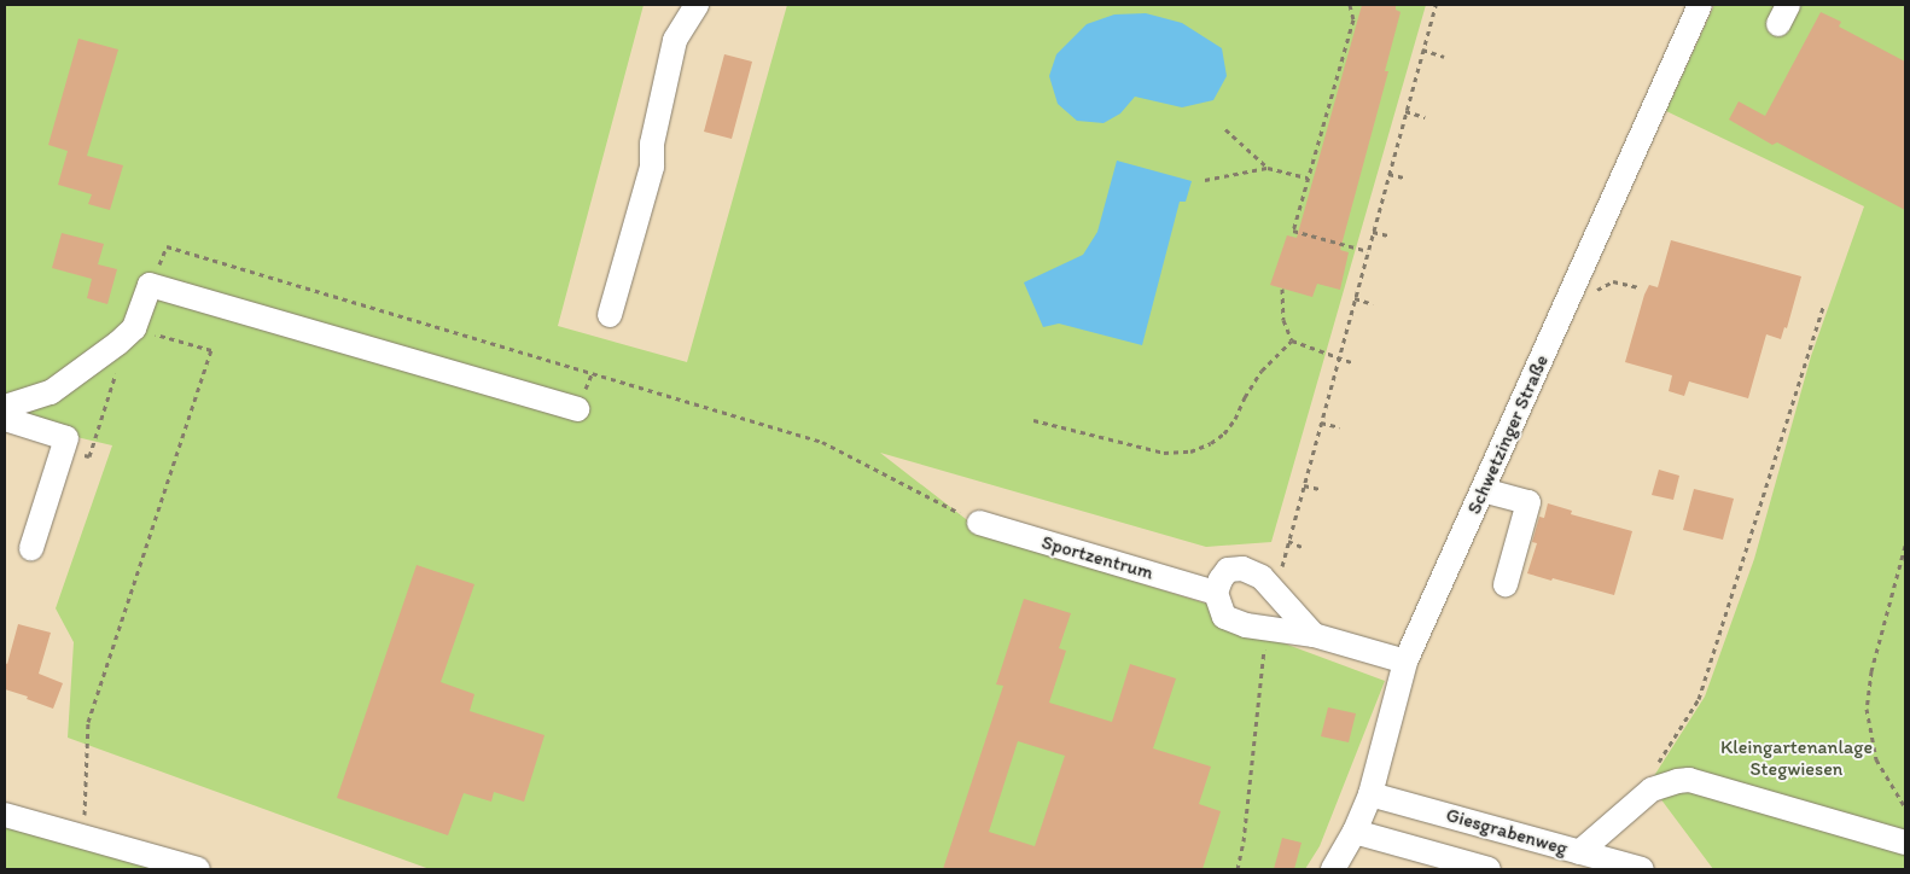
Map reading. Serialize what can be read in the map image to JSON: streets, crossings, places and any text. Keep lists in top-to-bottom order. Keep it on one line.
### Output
{"streets":{"street":["Schwetzinger Straße","Sportzentrum","Giesgrabenweg"]},"crossings":[["Schwetzinger Straße","Giesgrabenweg"]],"parks":["Kleingartenanlage Stegwiesen"]}
